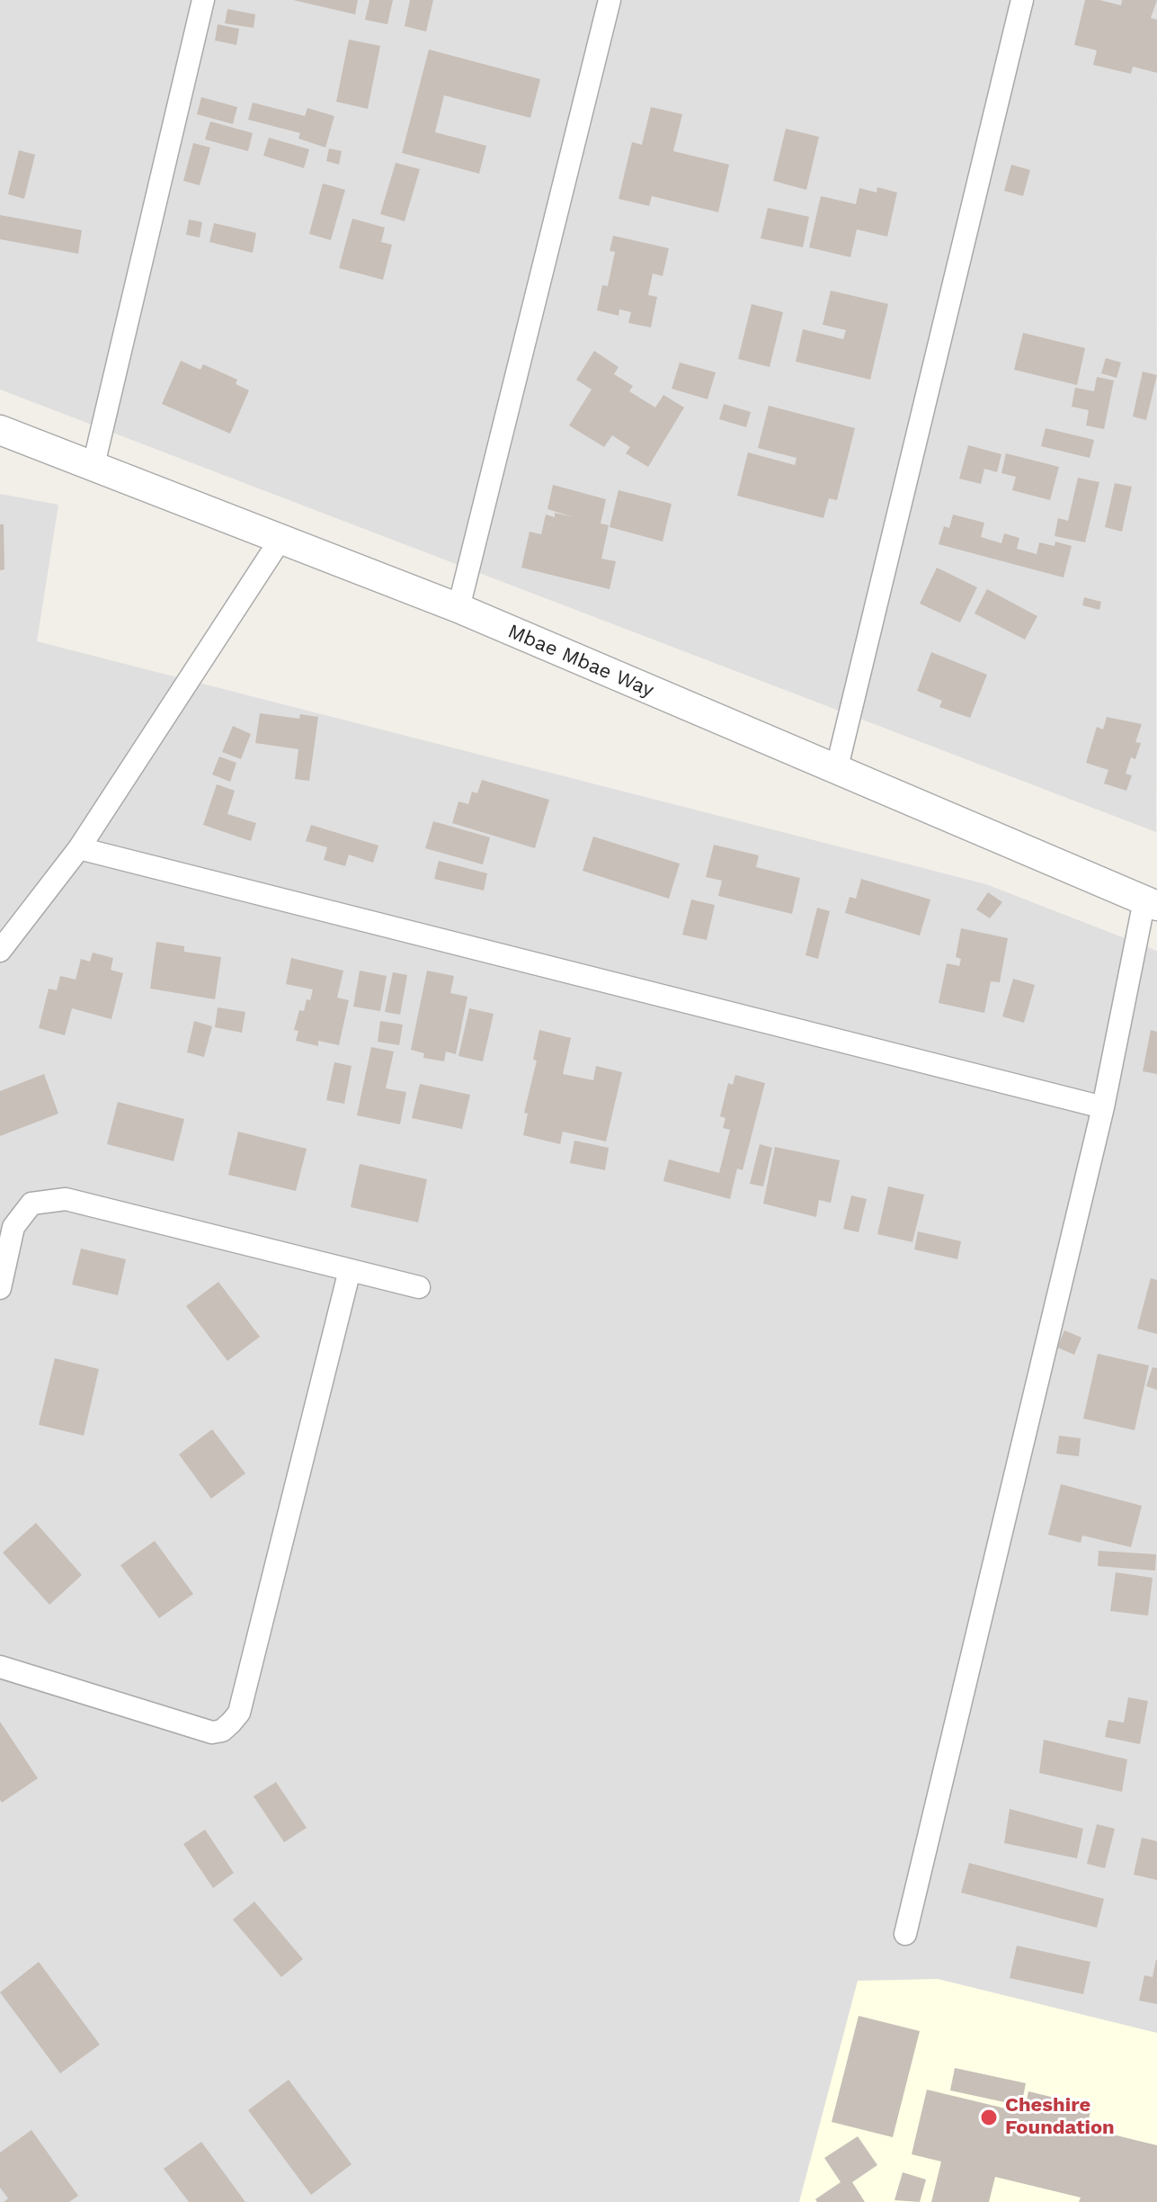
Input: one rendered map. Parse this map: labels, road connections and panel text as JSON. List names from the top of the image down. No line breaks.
{"streets":{"street":["Mbae Mbae Way"]},"places":["Cheshire Foundation"]}
